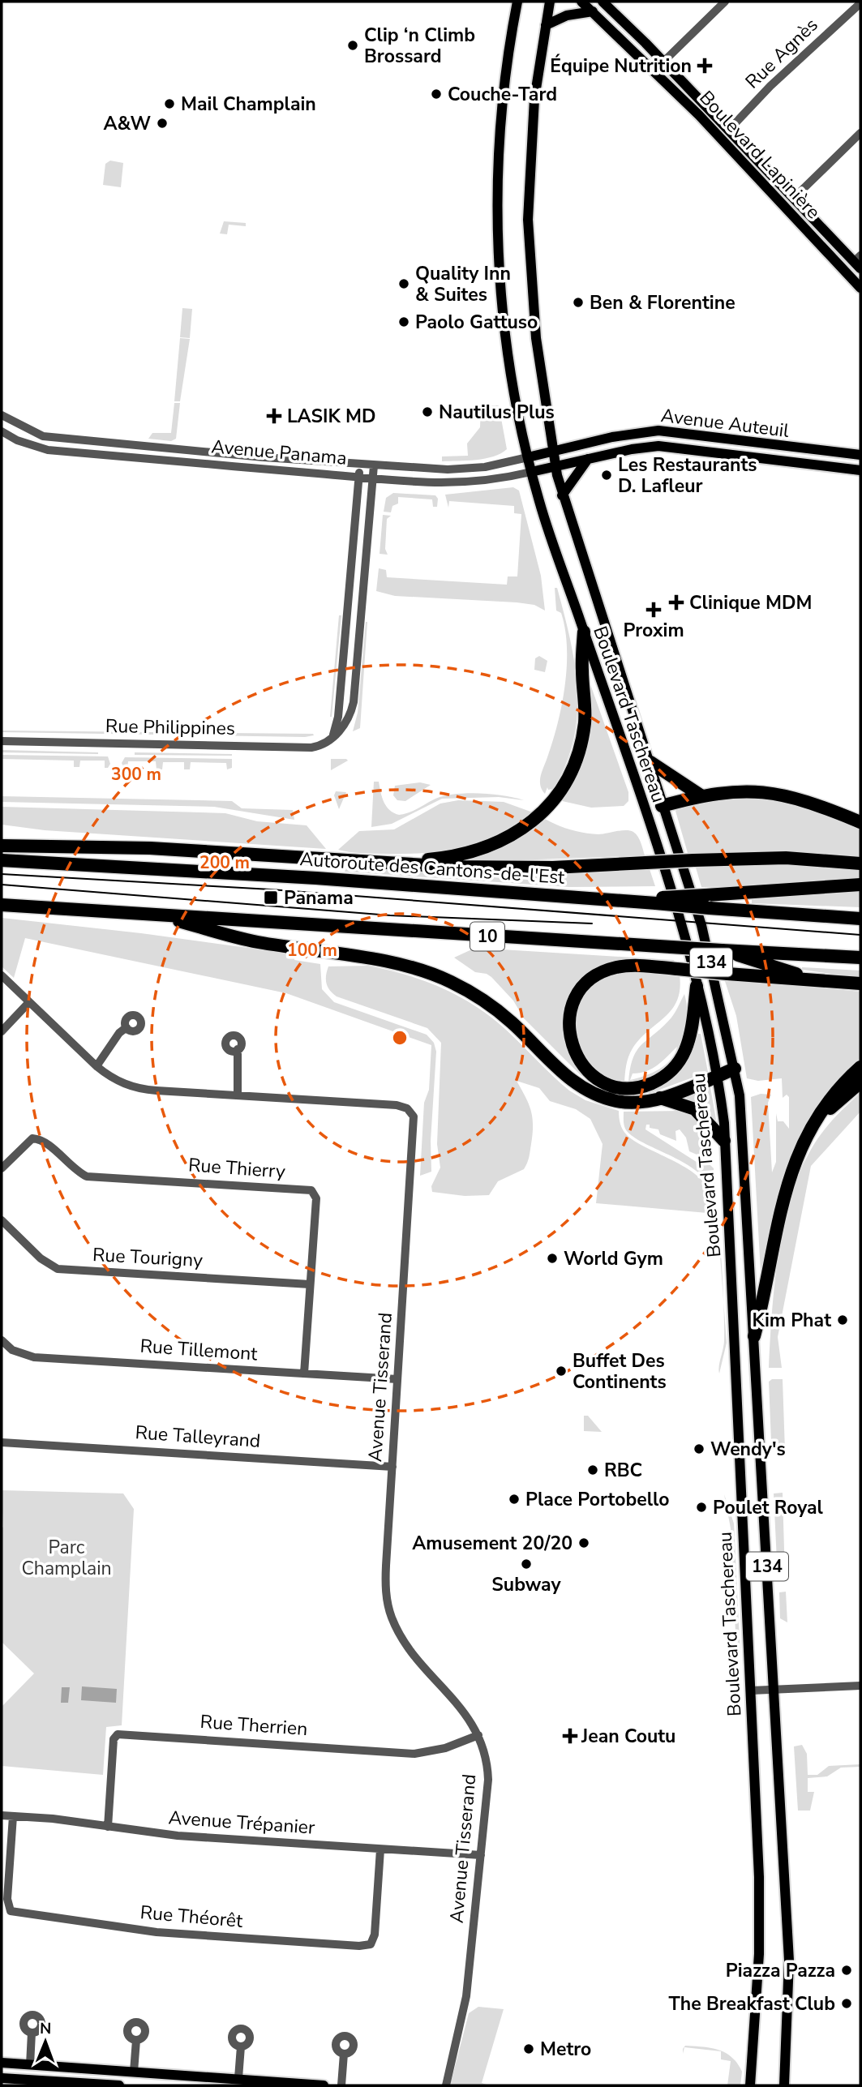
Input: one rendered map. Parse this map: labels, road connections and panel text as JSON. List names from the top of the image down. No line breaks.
{"streets":{"highway":["Autoroute des Cantons-de-l'Est","10"],"main road":["Boulevard Lapinière","Avenue Auteuil","Avenue Panama","Boulevard Taschereau","134"],"street":["Rue Agnès","Rue Philippines","Rue Thierry","Rue Tourigny","Rue Tillemont","Avenue Tisserand","Rue Talleyrand","Rue Therrien","Avenue Trépanier","Rue Théorêt"]},"crossings":[["Rue Agnès","Boulevard Lapinière"],["Avenue Auteuil","Avenue Panama"],["Avenue Auteuil","Boulevard Taschereau"],["Avenue Panama","Boulevard Taschereau"],["Avenue Panama","Rue Philippines"],["Rue Thierry","Rue Tourigny"],["Rue Thierry","Rue Tillemont"],["Rue Tillemont","Avenue Tisserand"],["Avenue Tisserand","Rue Talleyrand"],["Avenue Tisserand","Rue Therrien"],["Avenue Tisserand","Avenue Trépanier"],["Rue Therrien","Avenue Trépanier"],["Avenue Trépanier","Rue Théorêt"]],"parks":["Parc Champlain"],"places":{"other":["Clip ‘n Climb Brossard","Couche-Tard","Mail Champlain","A&W","Quality Inn & Suites","Ben & Florentine","Paolo Gattuso","Nautilus Plus","Les Restaurants D. Lafleur","World Gym","Kim Phat","Buffet Des Continents","Wendy's","RBC","Place Portobello","Poulet Royal","Amusement 20/20","Subway","Piazza Pazza","The Breakfast Club","Metro"],"health":["Équipe Nutrition","LASIK MD","Clinique MDM","Proxim","Jean Coutu"],"transit":["Panama"]},"north":"top","rings":["300 m","200 m","100 m"]}
